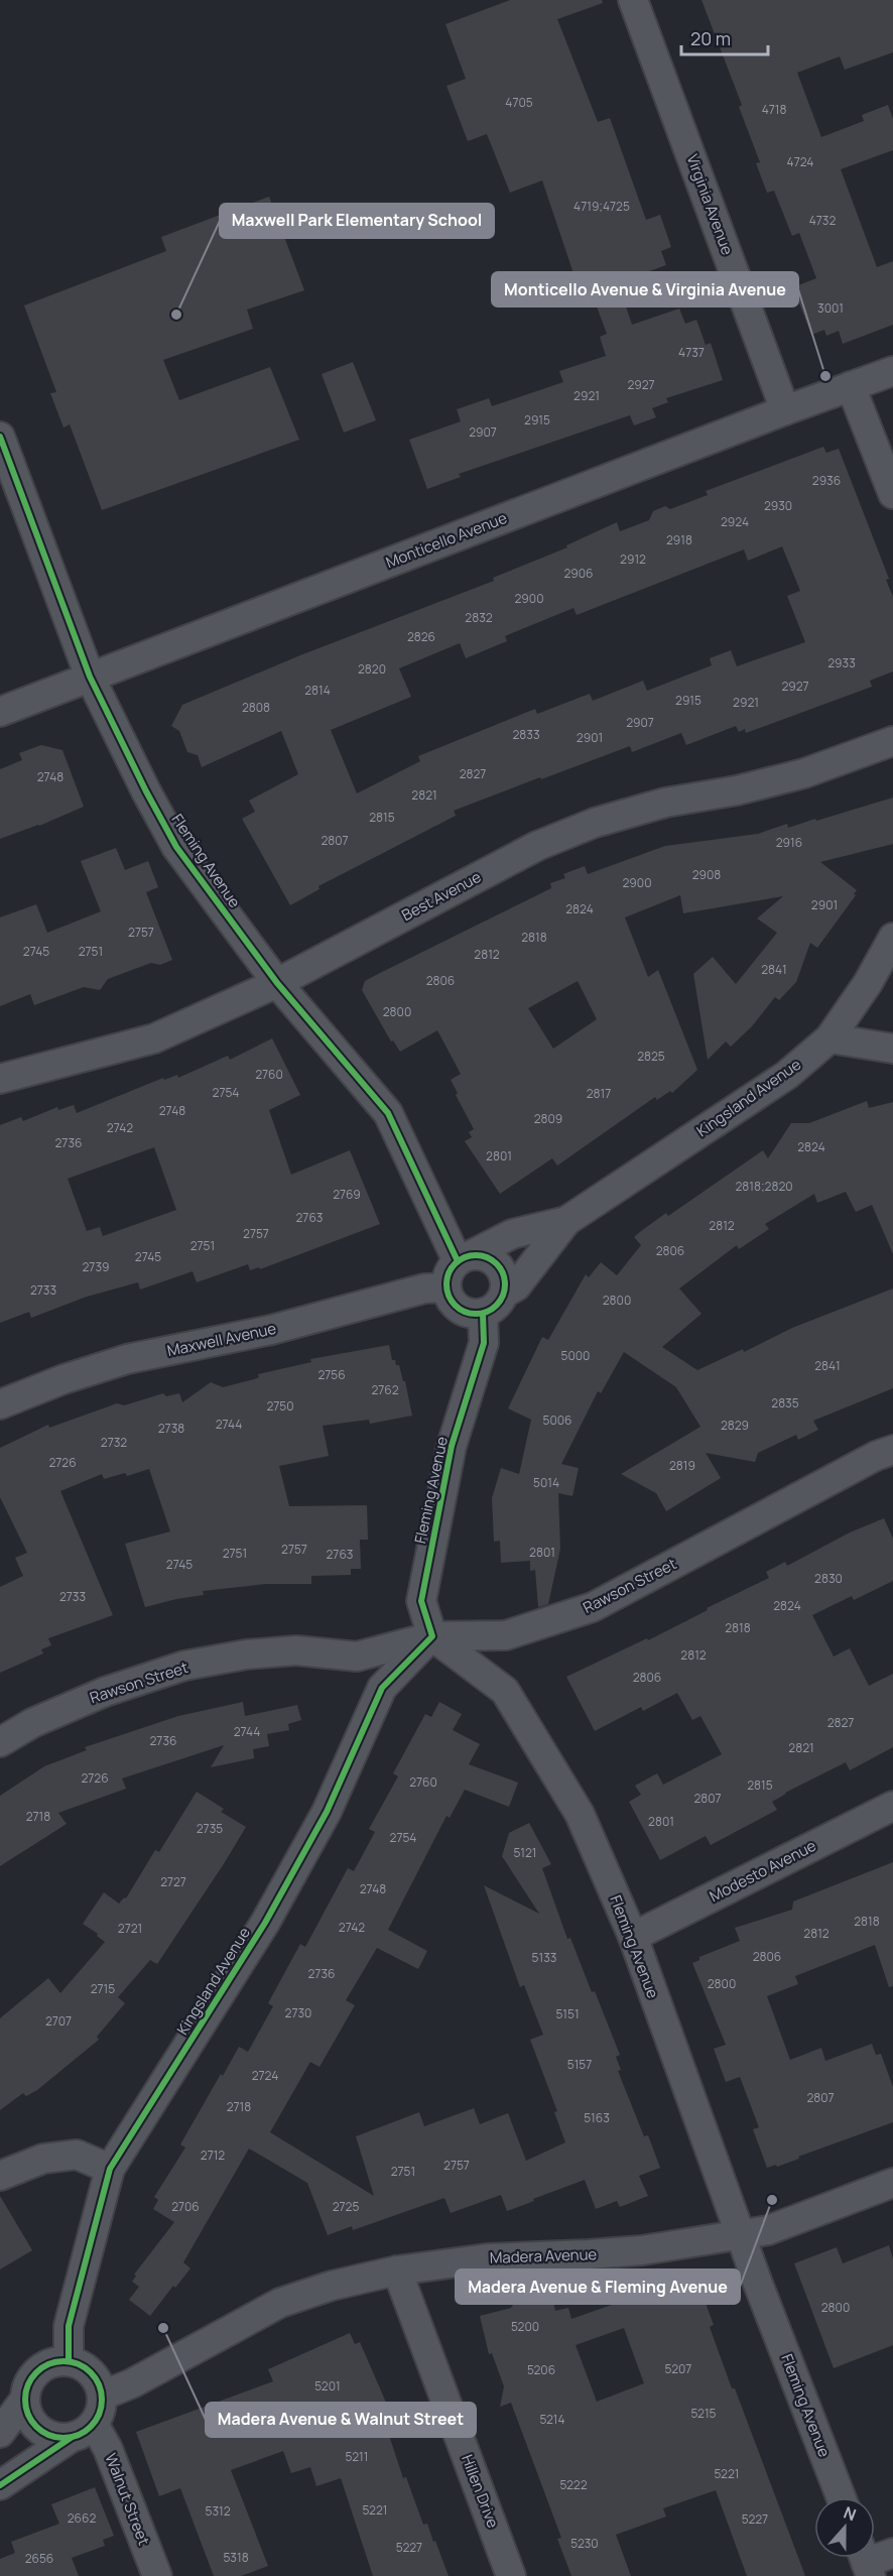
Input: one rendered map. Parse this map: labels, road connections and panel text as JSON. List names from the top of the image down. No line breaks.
{"streets":{"street":["Virginia Avenue","Monticello Avenue","Fleming Avenue","Best Avenue","Kingsland Avenue","Maxwell Avenue","Rawson Street","Modesto Avenue","Madera Avenue","Hillen Drive","Walnut Street"]},"crossings":[["Virginia Avenue","Monticello Avenue"],["Monticello Avenue","Fleming Avenue"],["Fleming Avenue","Best Avenue"],["Fleming Avenue","Kingsland Avenue"],["Fleming Avenue","Maxwell Avenue"],["Fleming Avenue","Rawson Street"],["Fleming Avenue","Modesto Avenue"],["Fleming Avenue","Madera Avenue"],["Kingsland Avenue","Maxwell Avenue"],["Kingsland Avenue","Rawson Street"],["Kingsland Avenue","Madera Avenue"],["Kingsland Avenue","Walnut Street"],["Madera Avenue","Hillen Drive"],["Madera Avenue","Walnut Street"]],"places":["Maxwell Park Elementary School","Monticello Avenue & Virginia Avenue","Madera Avenue & Fleming Avenue","Madera Avenue & Walnut Street"],"house_numbers":["4705","4718","4724","4719;4725","4732","3001","4737","2927","2921","2915","2907","2936","2930","2924","2918","2912","2906","2900","2832","2826","2933","2820","2927","2814","2915","2921","2808","2907","2833","2901","2827","2748","2821","2815","2807","2916","2908","2900","2901","2824","2757","2818","2745","2751","2812","2841","2806","2800","2825","2760","2754","2817","2748","2809","2742","2736","2824","2801","2818;2820","2769","2763","2812","2757","2751","2806","2745","2739","2733","2800","5000","2841","2756","2762","2835","2750","5006","2744","2829","2738","2732","2726","2819","5014","2757","2801","2751","2763","2745","2830","2733","2824","2818","2812","2806","2827","2744","2736","2821","2726","2760","2815","2807","2718","2801","2735","2754","5121","2727","2748","2818","2742","2721","2812","2806","5133","2736","2800","2715","2730","5151","2707","5157","2724","2807","2718","5163","2712","2757","2751","2706","2725","2800","5200","5207","5206","5201","5215","5214","5211","5221","5222","5221","5312","2662","5227","5230","5227","5318","2656"],"scale_bar":"20 m","north":"top"}
